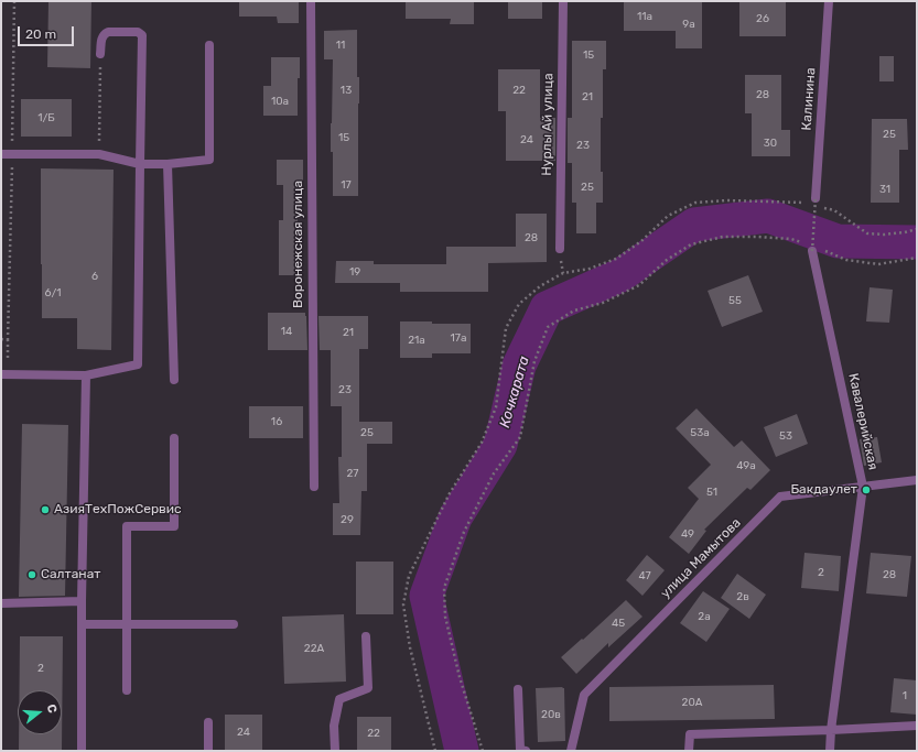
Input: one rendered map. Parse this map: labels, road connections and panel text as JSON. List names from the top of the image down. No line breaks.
{"streets":{"street":["Калинина","Нурлы Ай улица","Воронежская улица","Кавалерийская","улица Мамытова"]},"crossings":[["Кавалерийская","улица Мамытова"]],"water":["Кочкарата"],"places":["Бакдаулет","АзияТехПожСервис","Салтанат"],"house_numbers":["11а","26","9а","11","15","13","22","28","21","10а","1/Б","25","15","24","30","23","17","25","31","28","19","6","6/1","55","14","21","17а","21а","23","16","25","53а","53","49а","27","51","29","49","2","28","47","2в","2а","45","22А","2","1","20А","20в","24","22"],"scale_bar":"20 m","north":"right"}
